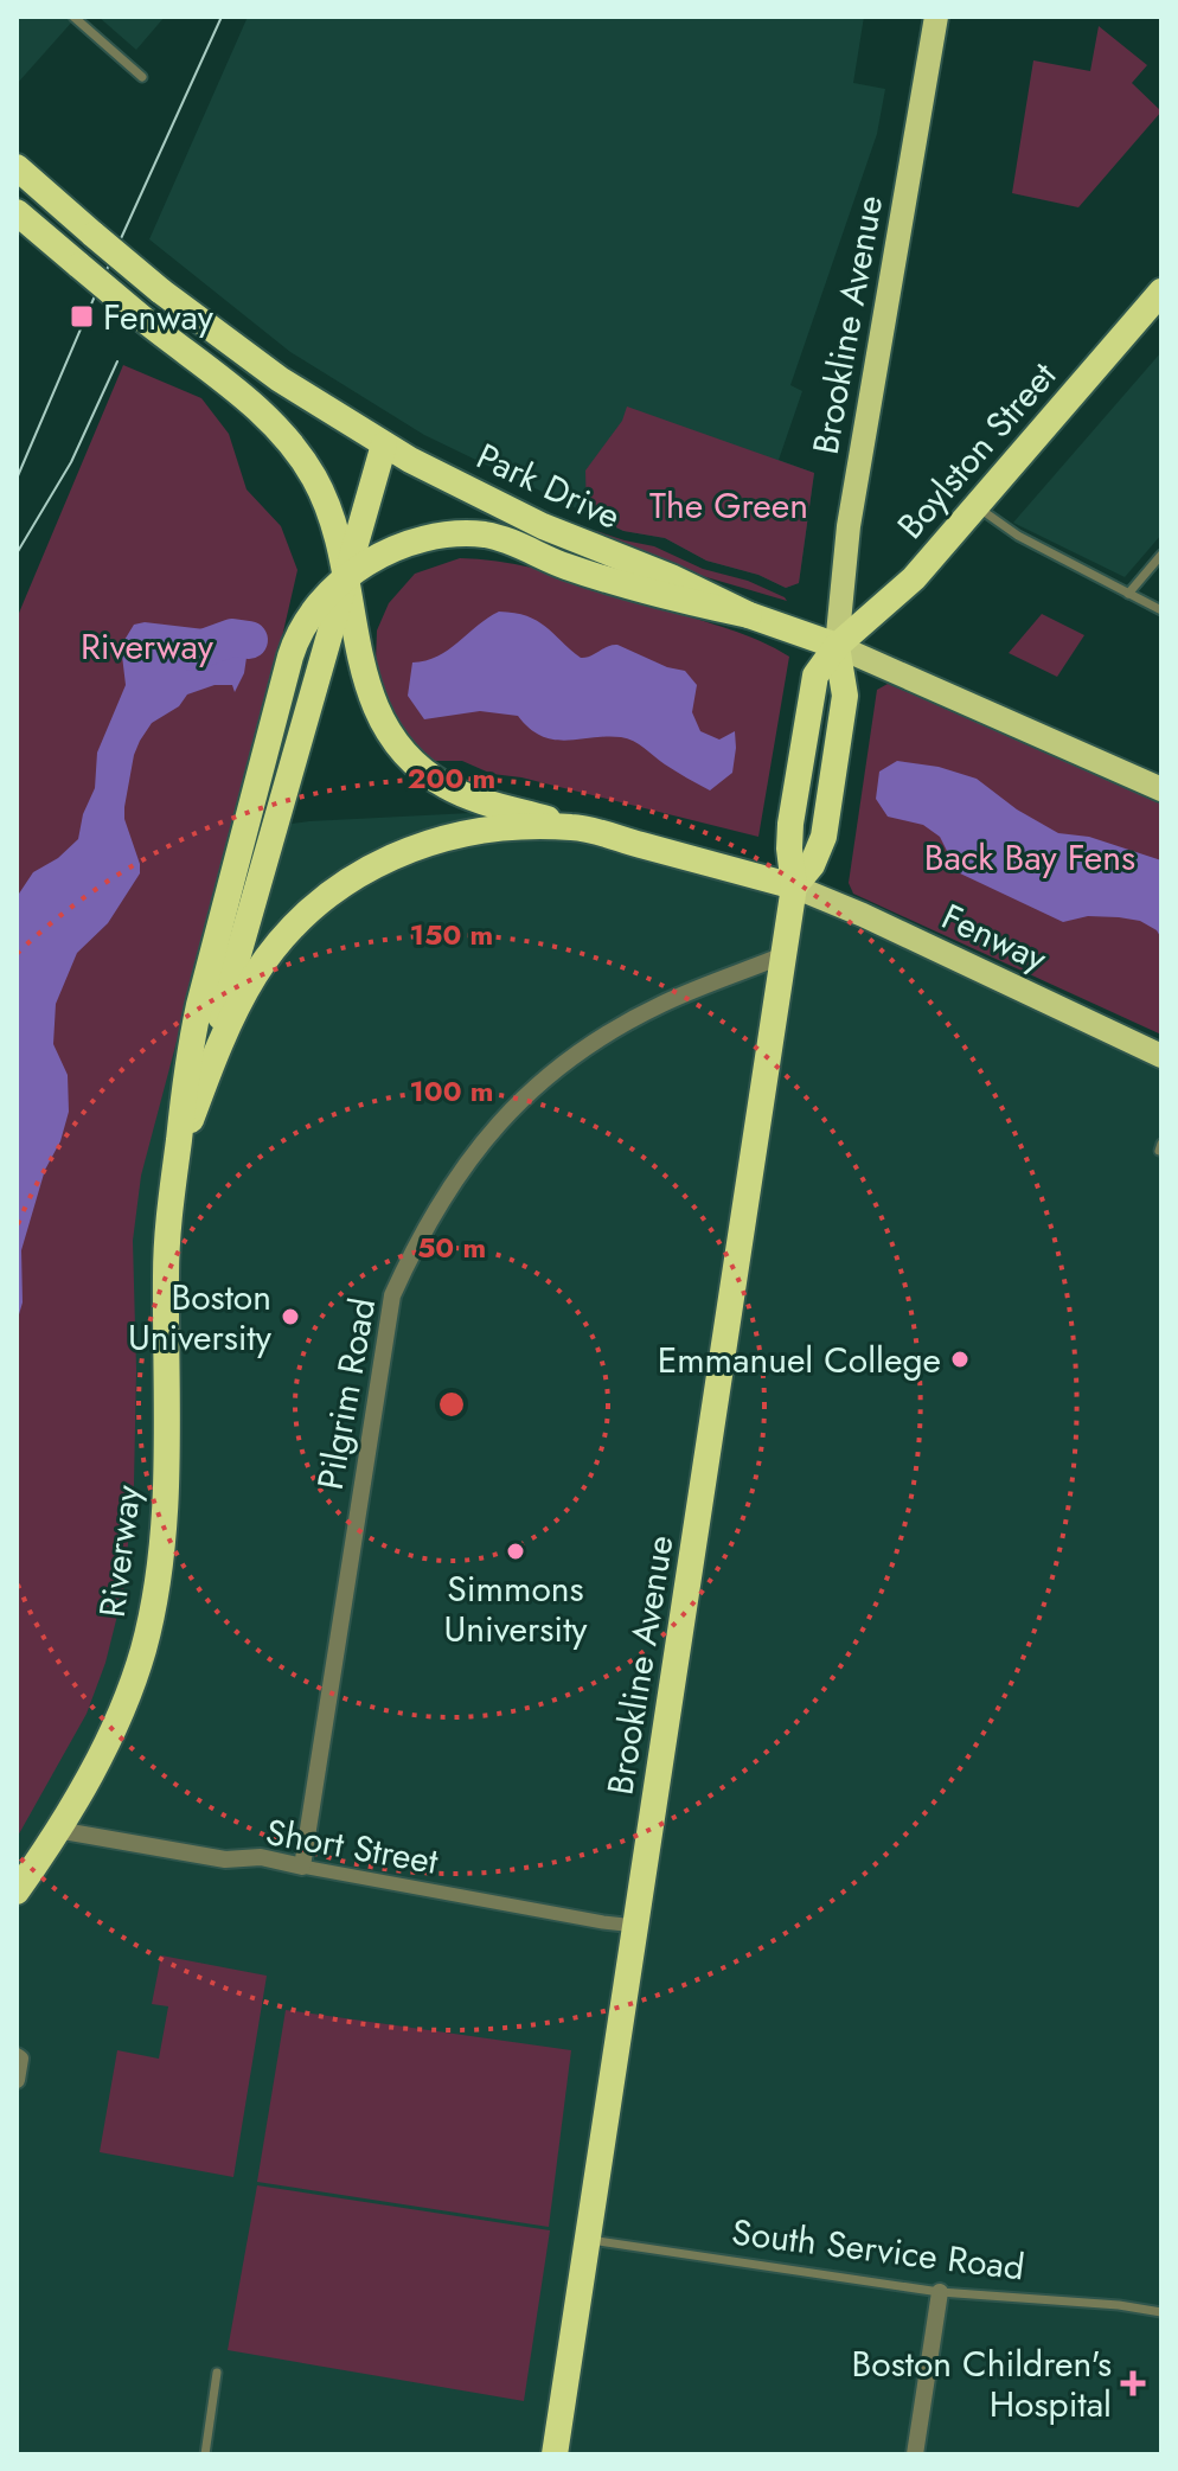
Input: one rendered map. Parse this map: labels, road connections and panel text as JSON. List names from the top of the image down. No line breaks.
{"streets":{"highway":["Brookline Avenue","Boylston Street","Park Drive","Riverway"],"main road":["Fenway"],"street":["Pilgrim Road","Short Street"],"lane":["South Service Road"]},"crossings":[["Brookline Avenue","Boylston Street"],["Brookline Avenue","Park Drive"],["Brookline Avenue","Fenway"],["Brookline Avenue","Pilgrim Road"],["Brookline Avenue","Riverway"],["Brookline Avenue","Short Street"],["Brookline Avenue","South Service Road"],["Boylston Street","Park Drive"],["Park Drive","Riverway"],["Fenway","Riverway"],["Pilgrim Road","Short Street"],["Riverway","Short Street"]],"parks":["The Green","Riverway","Back Bay Fens"],"places":{"transit":["Fenway"],"other":["Boston University","Emmanuel College","Simmons University"],"health":["Boston Children's Hospital"]},"rings":["200 m","150 m","100 m","50 m"]}
